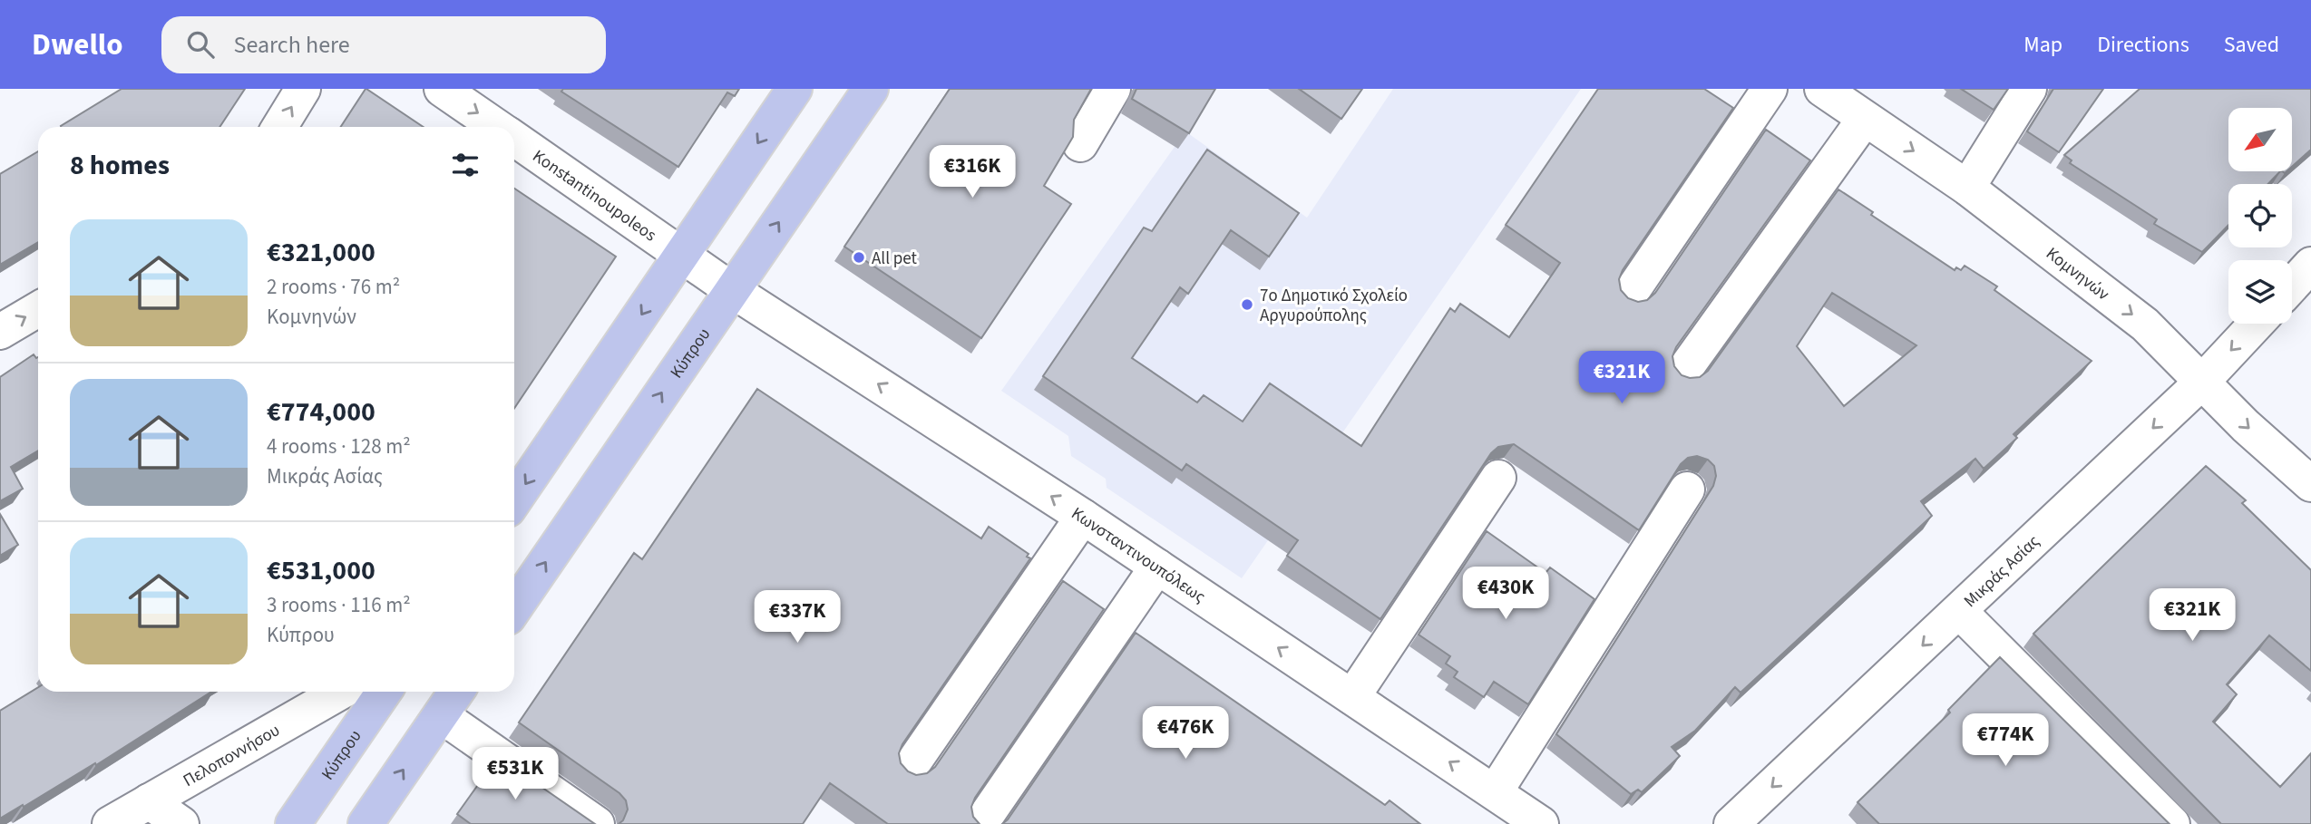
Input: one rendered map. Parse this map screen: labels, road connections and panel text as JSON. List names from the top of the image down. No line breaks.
{"streets":{"main road":["Κύπρου"],"street":["Konstantinoupoleos","Κομνηνών","Κωνσταντινουπόλεως","Μικράς Ασίας","Πελοποννήσου"]},"crossings":[["Konstantinoupoleos","Κύπρου"],["Konstantinoupoleos","Κωνσταντινουπόλεως"],["Κομνηνών","Μικράς Ασίας"],["Κύπρου","Κωνσταντινουπόλεως"]],"one_way":["Κομνηνών","Κωνσταντινουπόλεως"],"places":["All pet","7ο Δημοτικό Σχολείο Αργυρούπολης"],"north":"bottom left","page":{"header":"Dwello","search":"Search here","nav":["Map","Directions","Saved"],"heading":"8 homes","price":["€316K","€321K","€430K","€321K","€337K","€476K","€774K","€531K"],"list":[{"name":"€321,000","note":"2 rooms · 76 m² · Κομνηνών"},{"name":"€774,000","note":"4 rooms · 128 m² · Μικράς Ασίας"},{"name":"€531,000","note":"3 rooms · 116 m² · Κύπρου"}]}}
